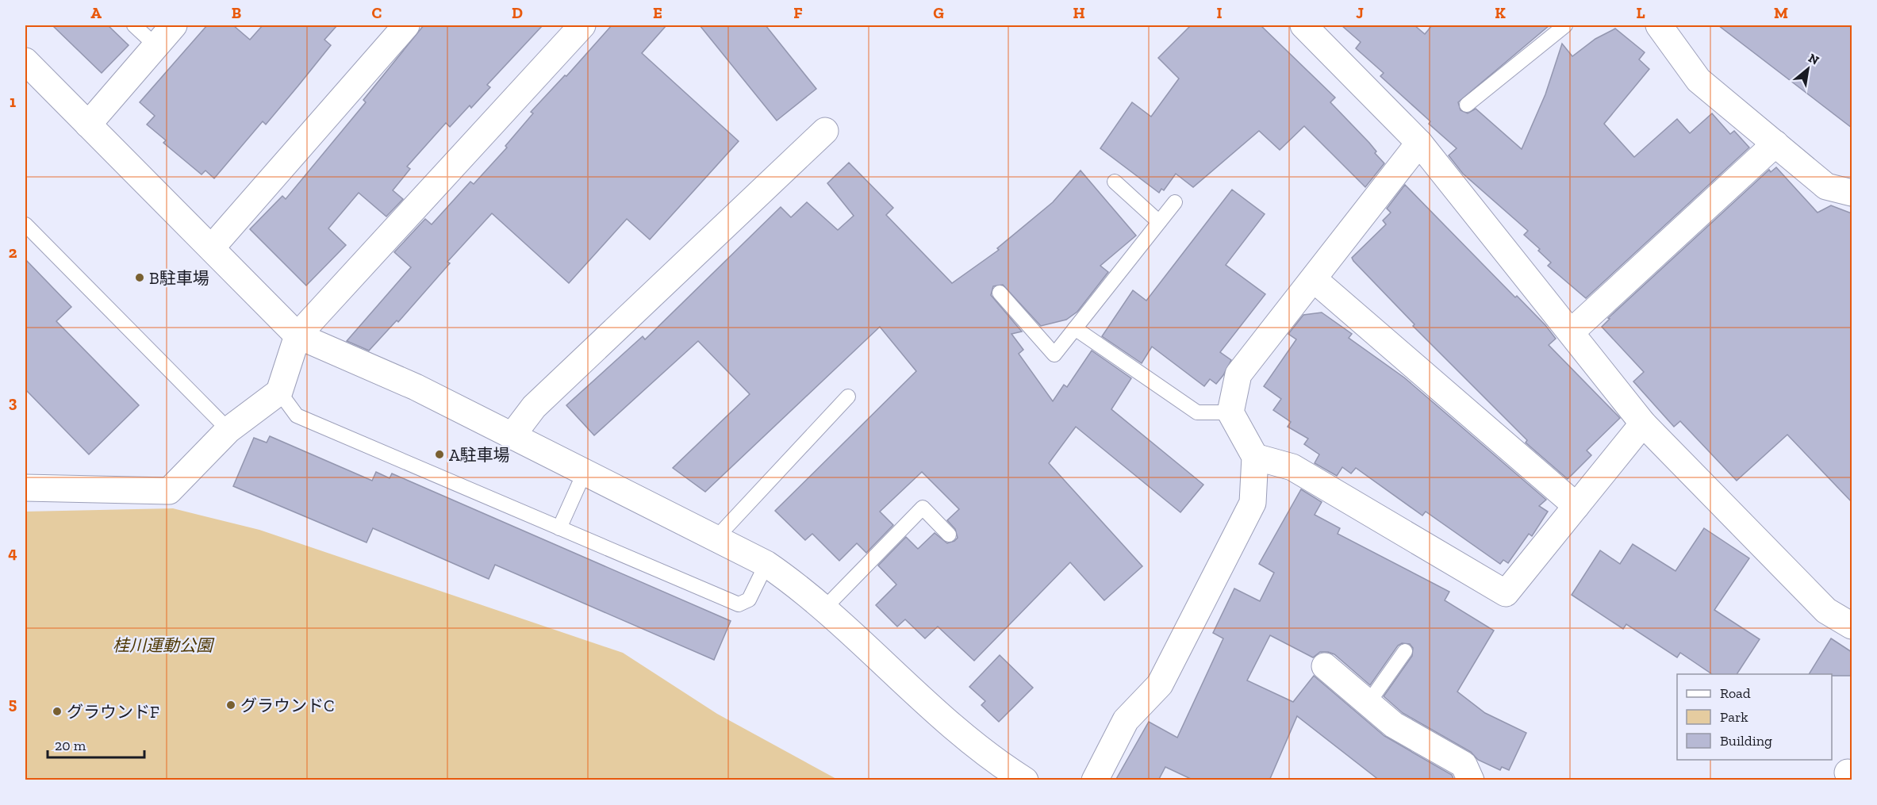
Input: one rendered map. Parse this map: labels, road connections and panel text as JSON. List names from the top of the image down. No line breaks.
{"parks":["桂川運動公園"],"places":["B駐車場","A駐車場","グラウンドC","グラウンドF"],"legend":["Road","Park","Building"],"scale_bar":"20 m","north":"top right","grid":{"columns":["A","B","C","D","E","F","G","H","I","J","K","L","M"],"rows":["1","2","3","4","5"]}}
